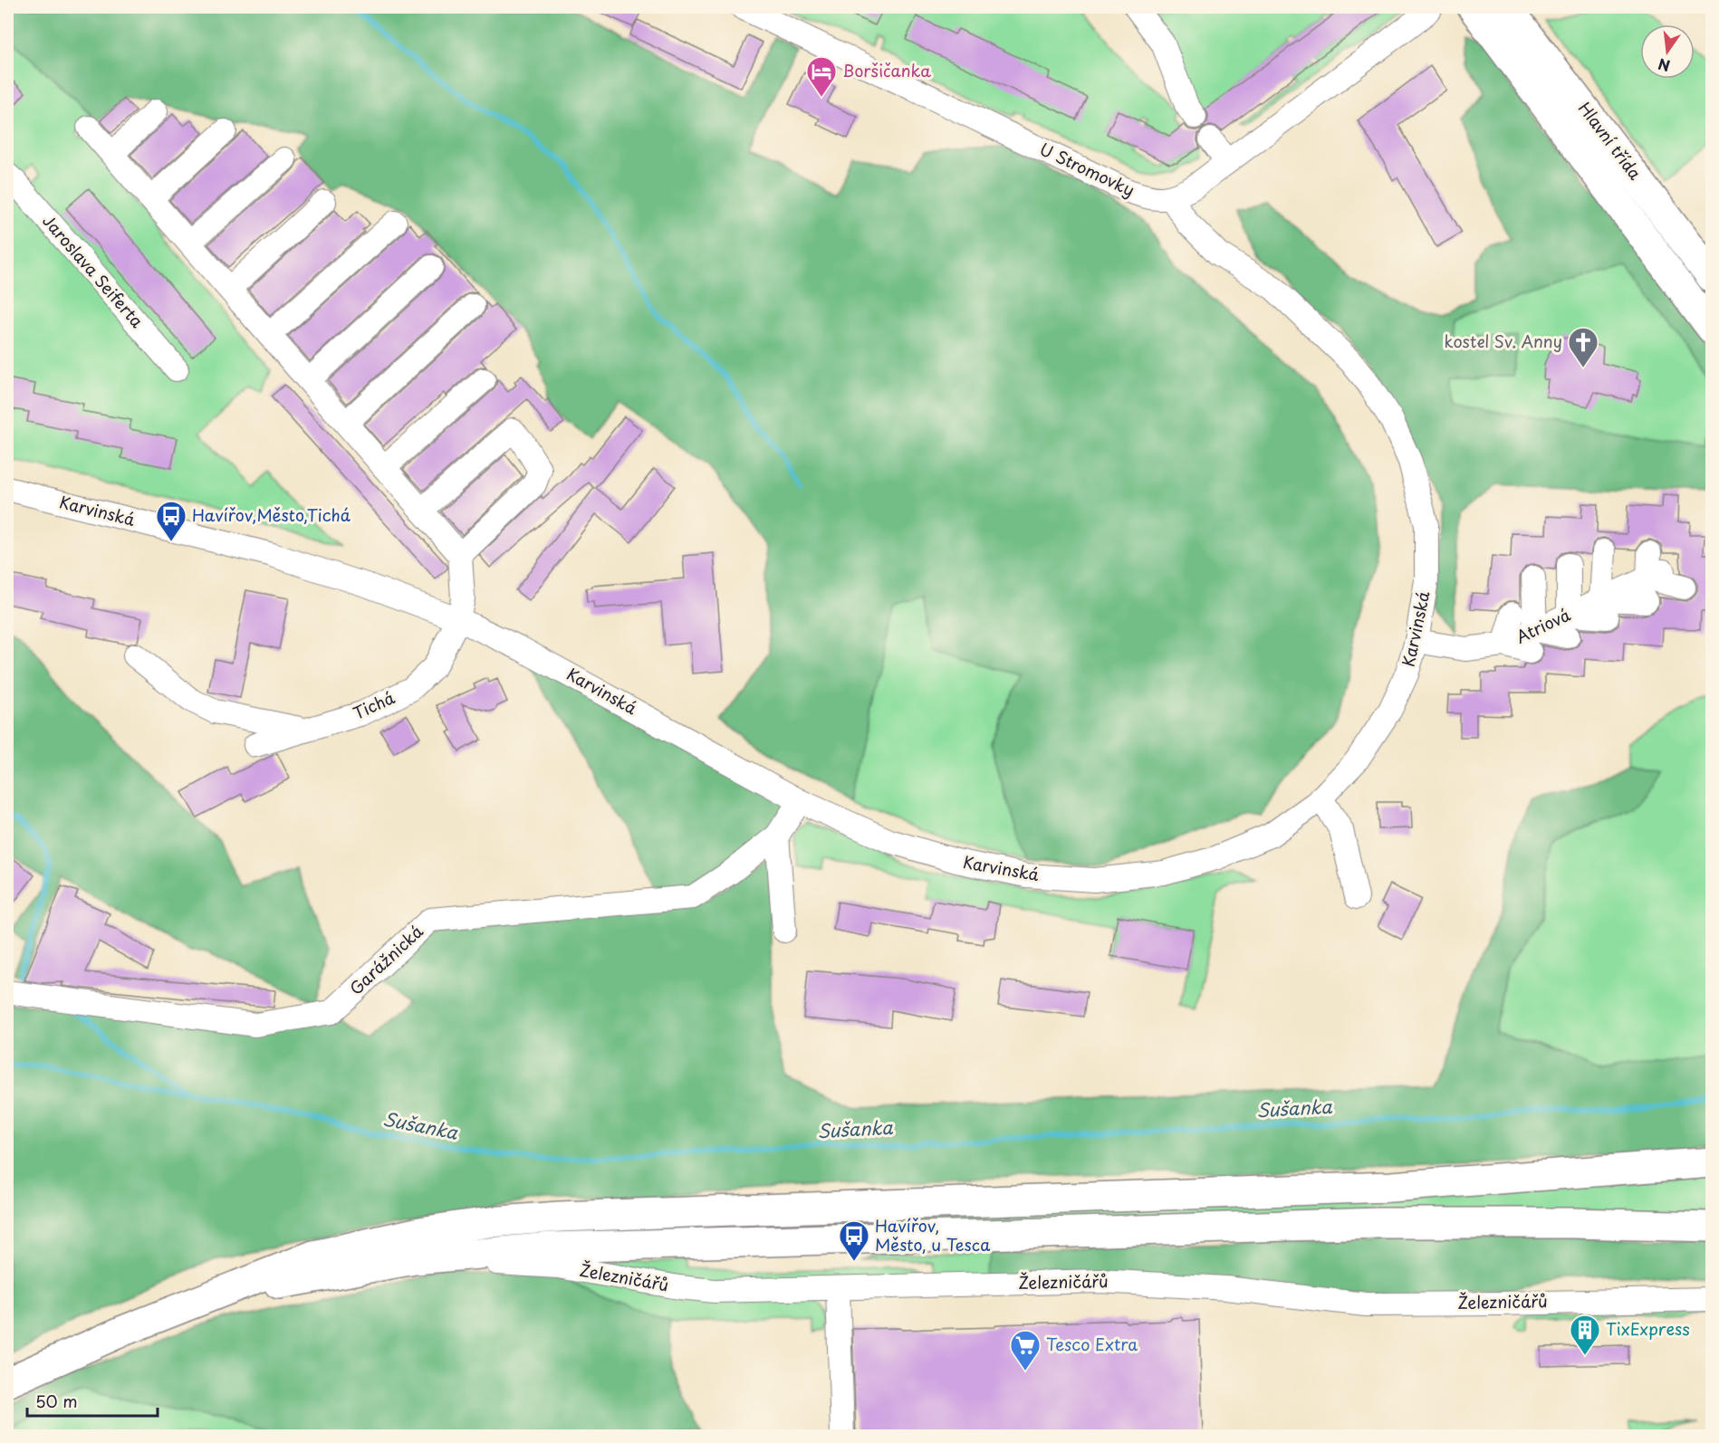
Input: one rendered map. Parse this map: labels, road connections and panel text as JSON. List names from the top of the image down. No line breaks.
{"streets":{"main road":["Hlavní třída"],"street":["U Stromovky","Jaroslava Seiferta","Karvinská","Atriová","Tichá","Garážnická","Železničářů"]},"crossings":[["U Stromovky","Karvinská"],["Karvinská","Atriová"],["Karvinská","Tichá"],["Karvinská","Garážnická"]],"water":["Sušanka"],"places":{"hotel":["Boršičanka"],"church":["kostel Sv. Anny"],"bus stop":["Havířov,Město,Tichá","Havířov, Město, u Tesca"],"building":["TixExpress"],"supermarket":["Tesco Extra"]},"scale_bar":"50 m","north":"bottom"}
